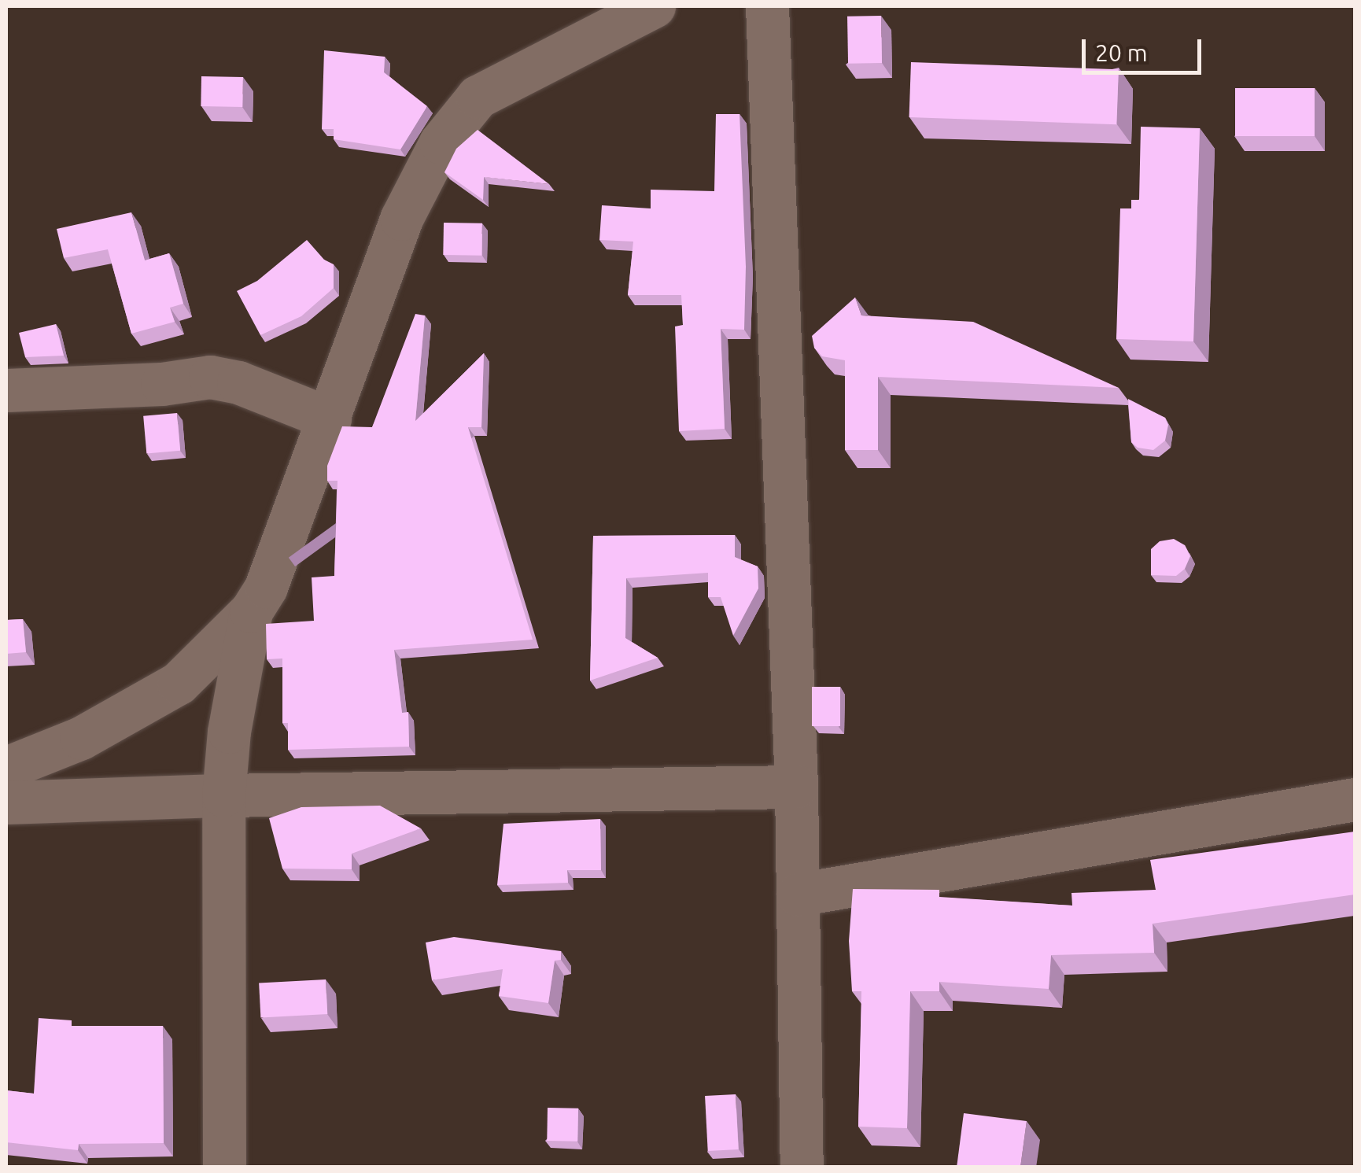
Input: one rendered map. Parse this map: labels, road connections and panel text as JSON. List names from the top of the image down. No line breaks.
{"scale_bar":"20 m"}
